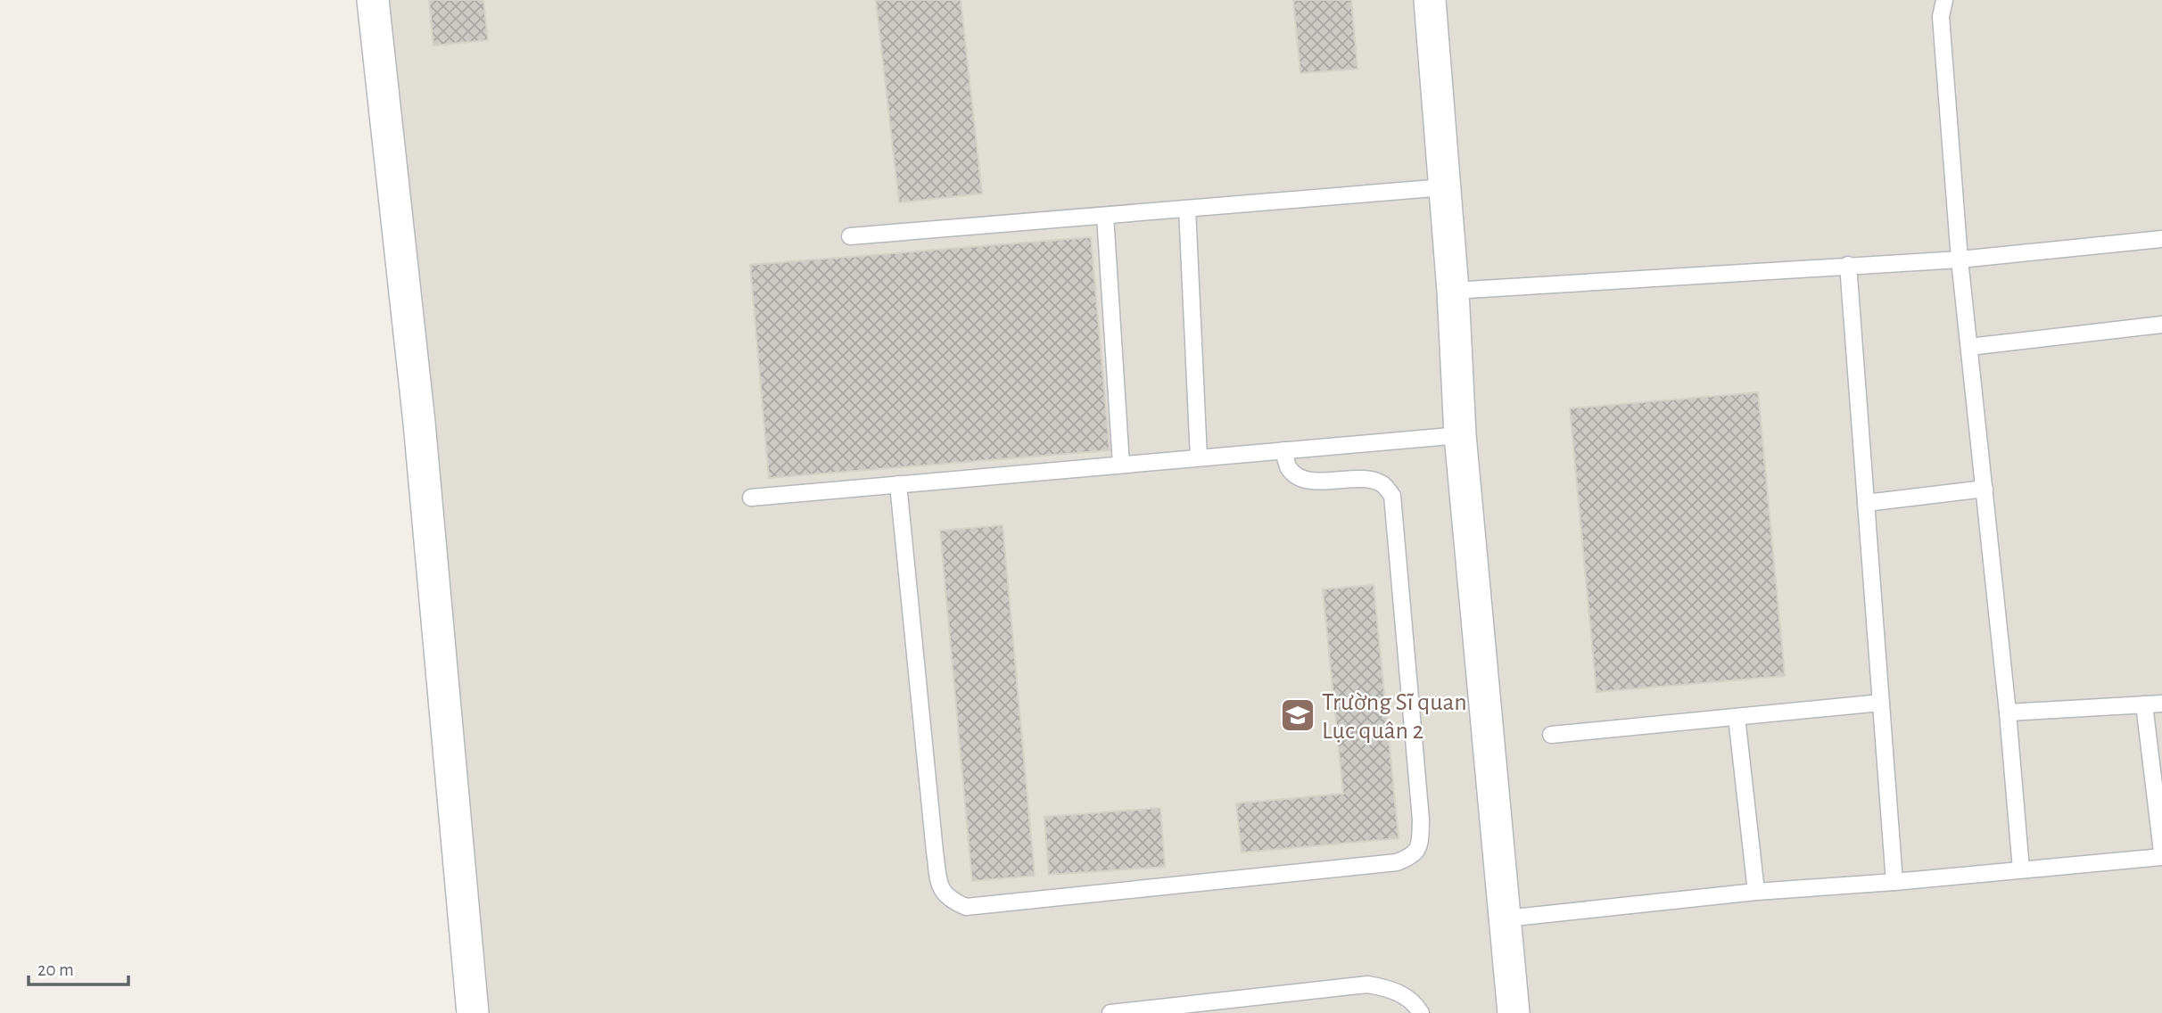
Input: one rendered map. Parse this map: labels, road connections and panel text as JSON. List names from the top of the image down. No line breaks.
{"places":{"school or university":["Trường Sĩ quan Lục quân 2"]},"scale_bar":"20 m"}
